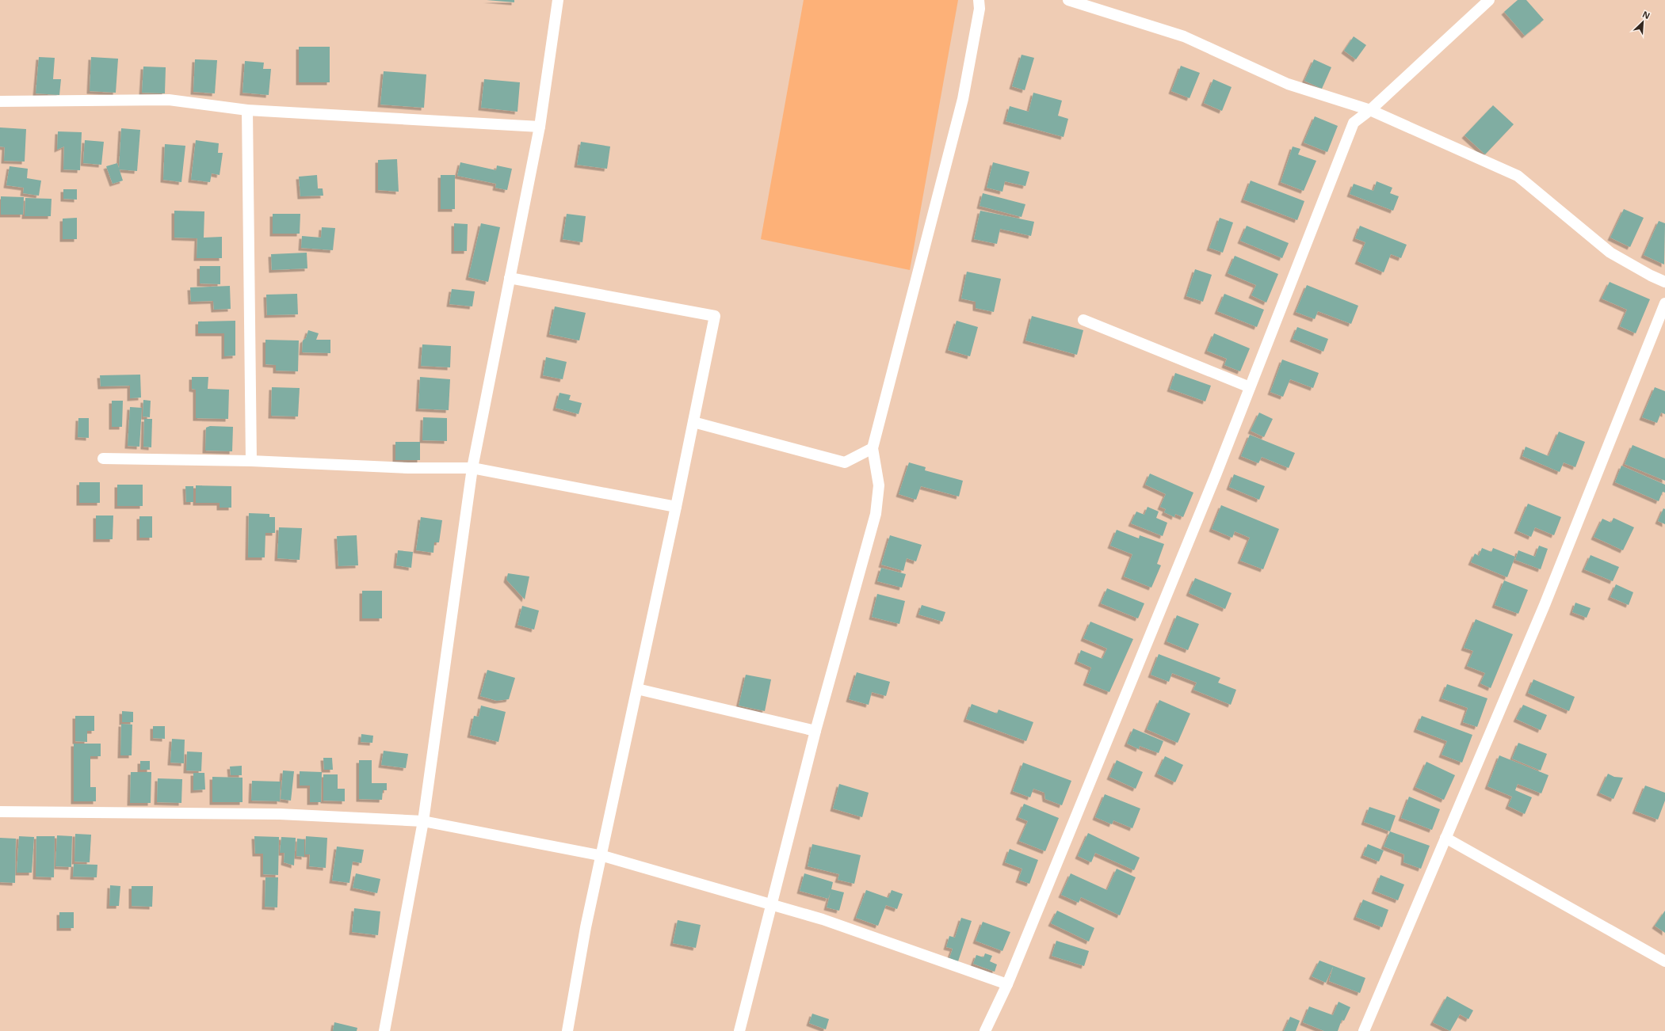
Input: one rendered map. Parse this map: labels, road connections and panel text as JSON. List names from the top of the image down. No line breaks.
{"north":"top right"}
